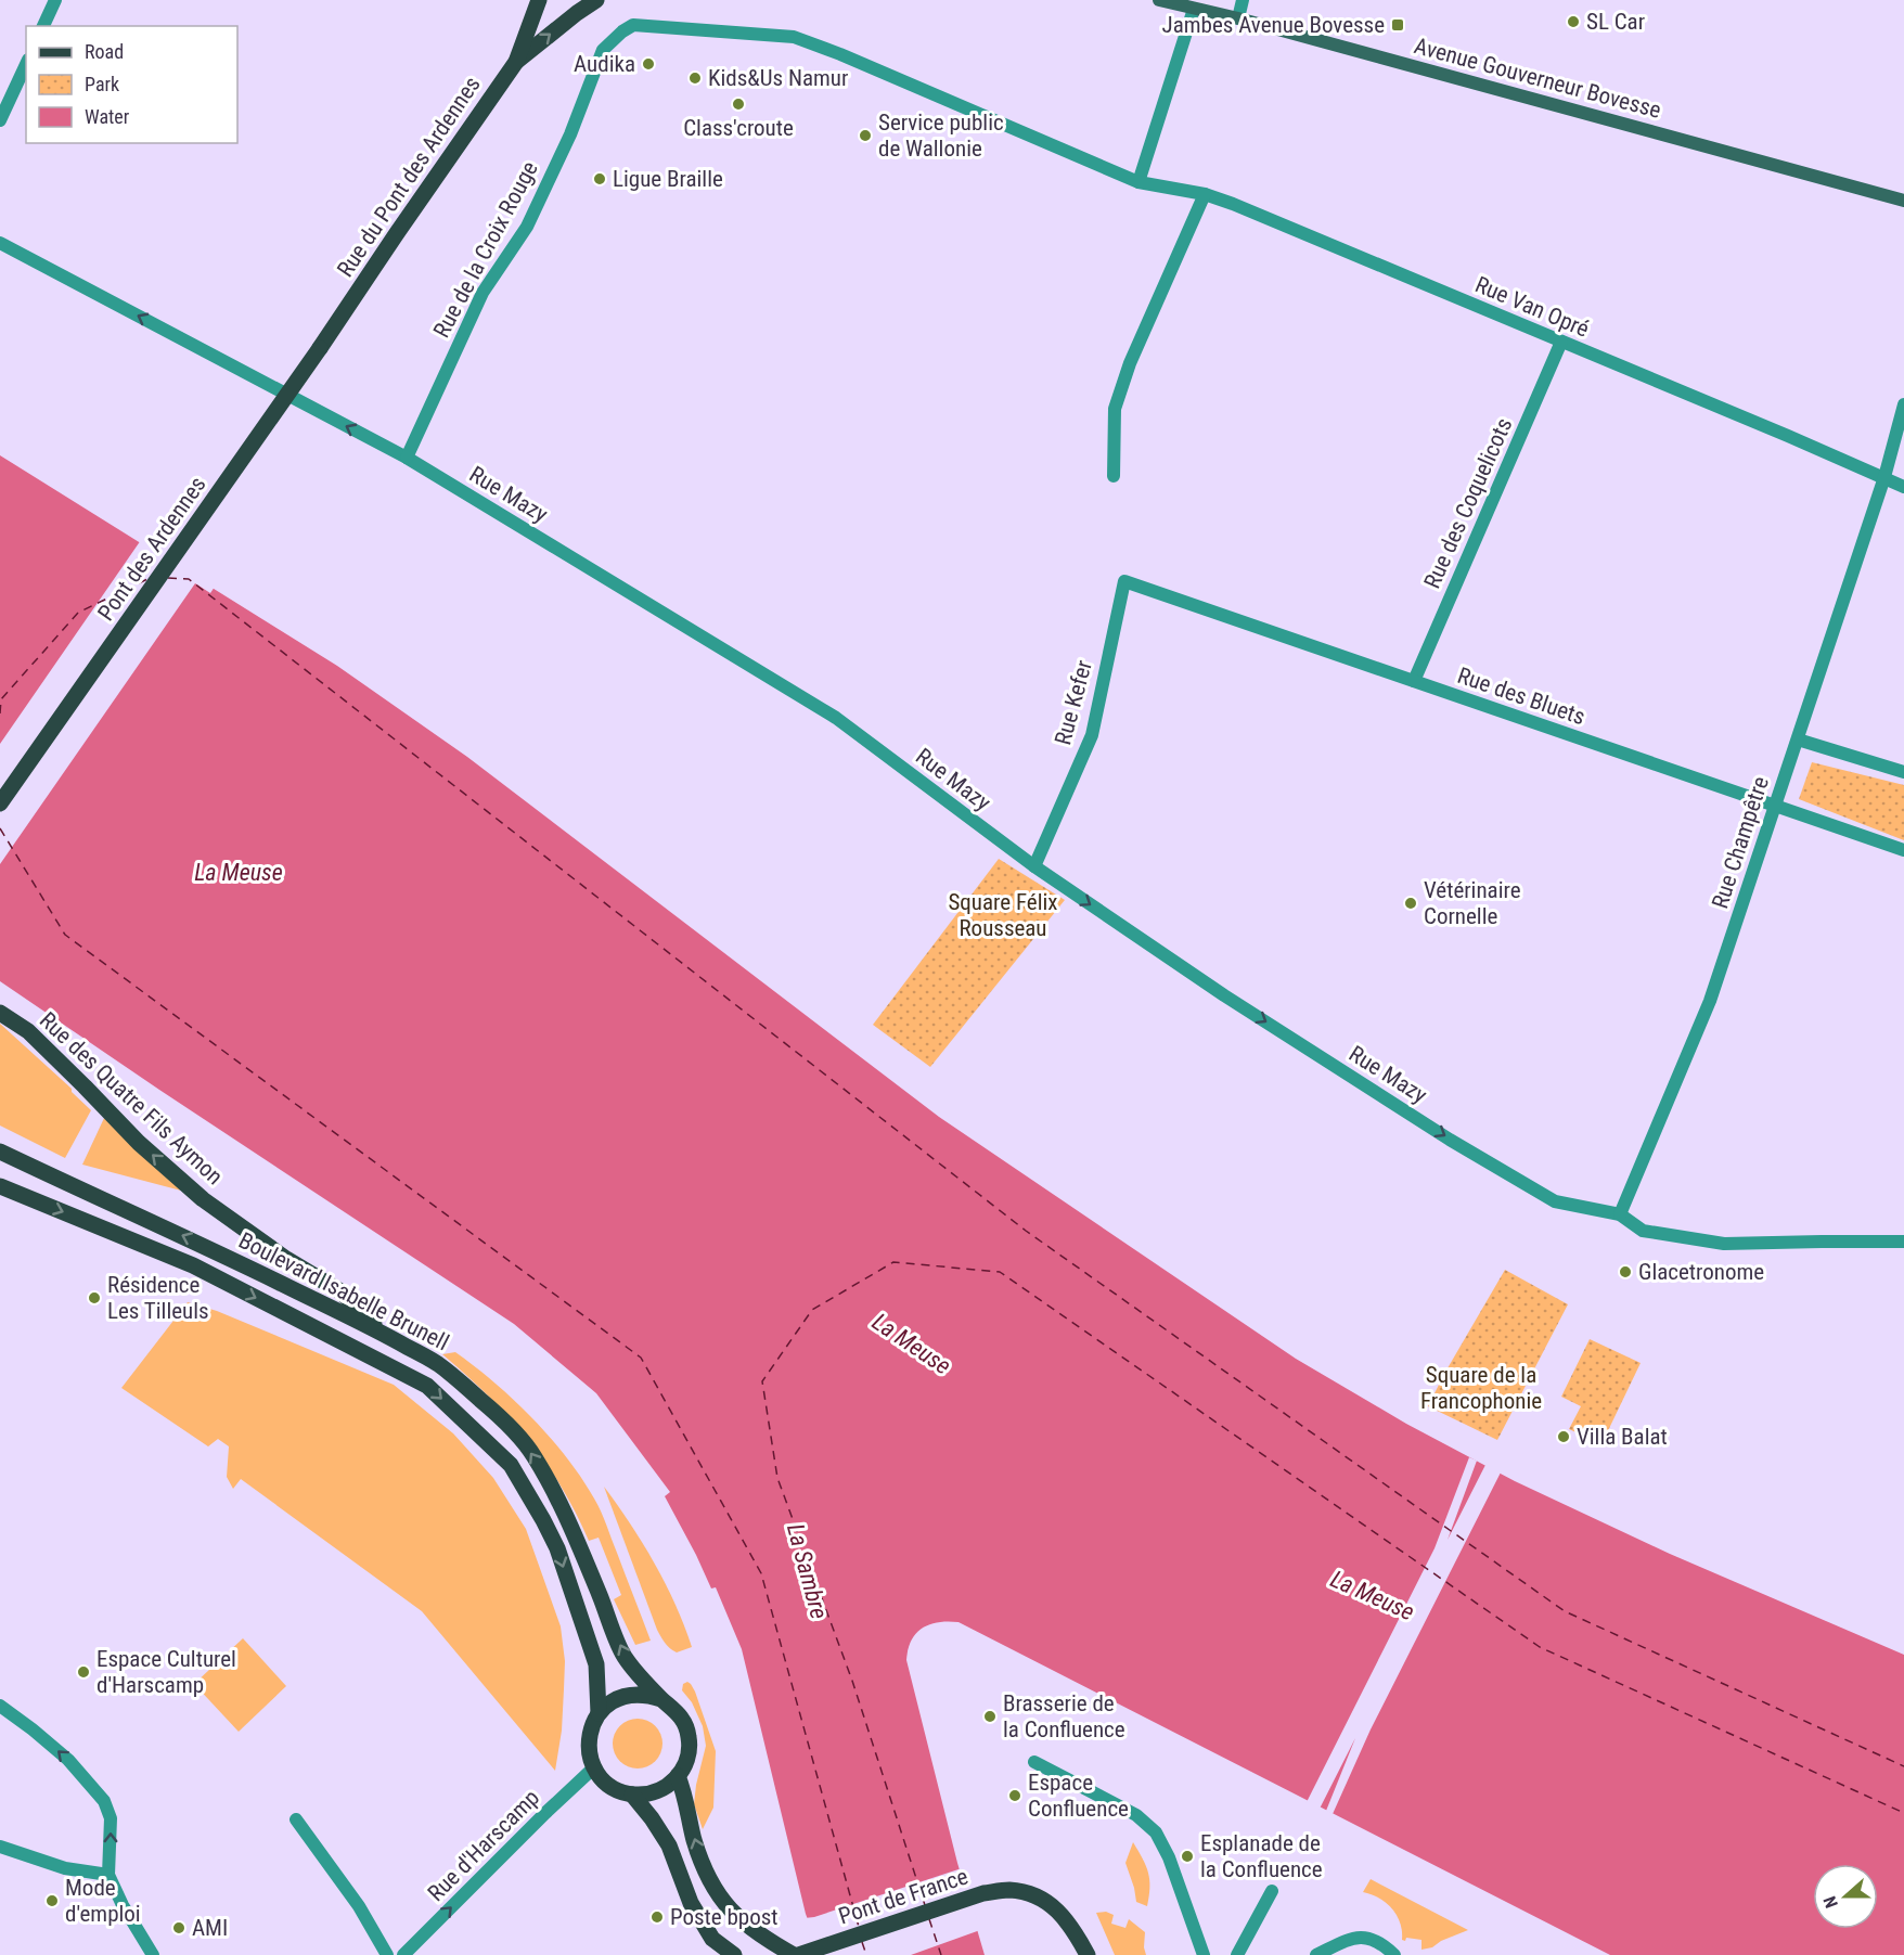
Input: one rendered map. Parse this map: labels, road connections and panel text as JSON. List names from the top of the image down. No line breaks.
{"streets":{"main road":["Avenue Gouverneur Bovesse","Rue du Pont des Ardennes","Pont des Ardennes","Rue des Quatre Fils Aymon","Boulevard Isabelle Brunell","Pont de France"],"street":["Rue de la Croix Rouge","Rue Van Opré","Rue Mazy","Rue des Coquelicots","Rue des Bluets","Rue Kefer","Rue Champêtre","Rue d'Harscamp"]},"crossings":[["Rue du Pont des Ardennes","Pont des Ardennes"],["Rue de la Croix Rouge","Rue Van Opré"],["Rue de la Croix Rouge","Rue Mazy"],["Rue Van Opré","Rue des Coquelicots"],["Rue Van Opré","Rue Champêtre"],["Rue Mazy","Rue Kefer"],["Rue Mazy","Rue Champêtre"],["Rue des Coquelicots","Rue des Bluets"],["Rue des Bluets","Rue Kefer"],["Rue des Bluets","Rue Champêtre"],["Rue des Quatre Fils Aymon","Boulevard Isabelle Brunell"],["Boulevard Isabelle Brunell","Rue d'Harscamp"]],"one_way":["Rue des Quatre Fils Aymon","Rue d'Harscamp"],"water":["La Meuse","La Sambre"],"parks":["Square Félix Rousseau","Square de la Francophonie"],"places":{"other":["SL Car","Audika","Kids&Us Namur","Class'croute","Service public de Wallonie","Ligue Braille","Vétérinaire Cornelle","Glacetronome","Résidence Les Tilleuls","Villa Balat","Espace Culturel d'Harscamp","Brasserie de la Confluence","Espace Confluence","Esplanade de la Confluence","Mode d'emploi","Poste bpost","AMI"],"transit":["Jambes Avenue Bovesse"]},"legend":["Road","Park","Water"],"north":"left"}
